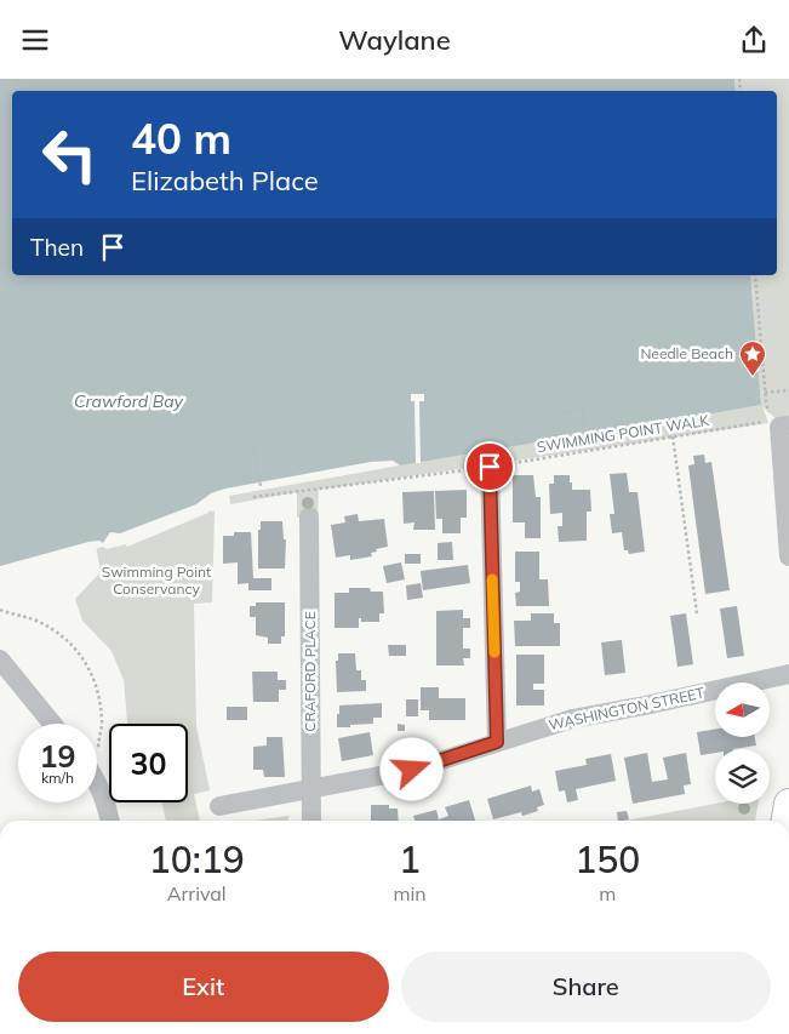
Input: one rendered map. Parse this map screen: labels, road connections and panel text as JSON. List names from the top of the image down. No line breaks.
{"streets":{"street":["CRAFORD PLACE","WASHINGTON STREET"],"path":["SWIMMING POINT WALK"]},"crossings":[["CRAFORD PLACE","WASHINGTON STREET"]],"water":["Crawford Bay"],"parks":["Swimming Point Conservancy"],"places":{"place":["Needle Beach"]},"north":"left","page":{"header":"Waylane","turn":["40 m","Elizabeth Place"],"then":"Then","speed":"19 km/h","limit":"30","eta":["10:19","Arrival","1","min","150","m"],"buttons":["Exit","Share"]}}
